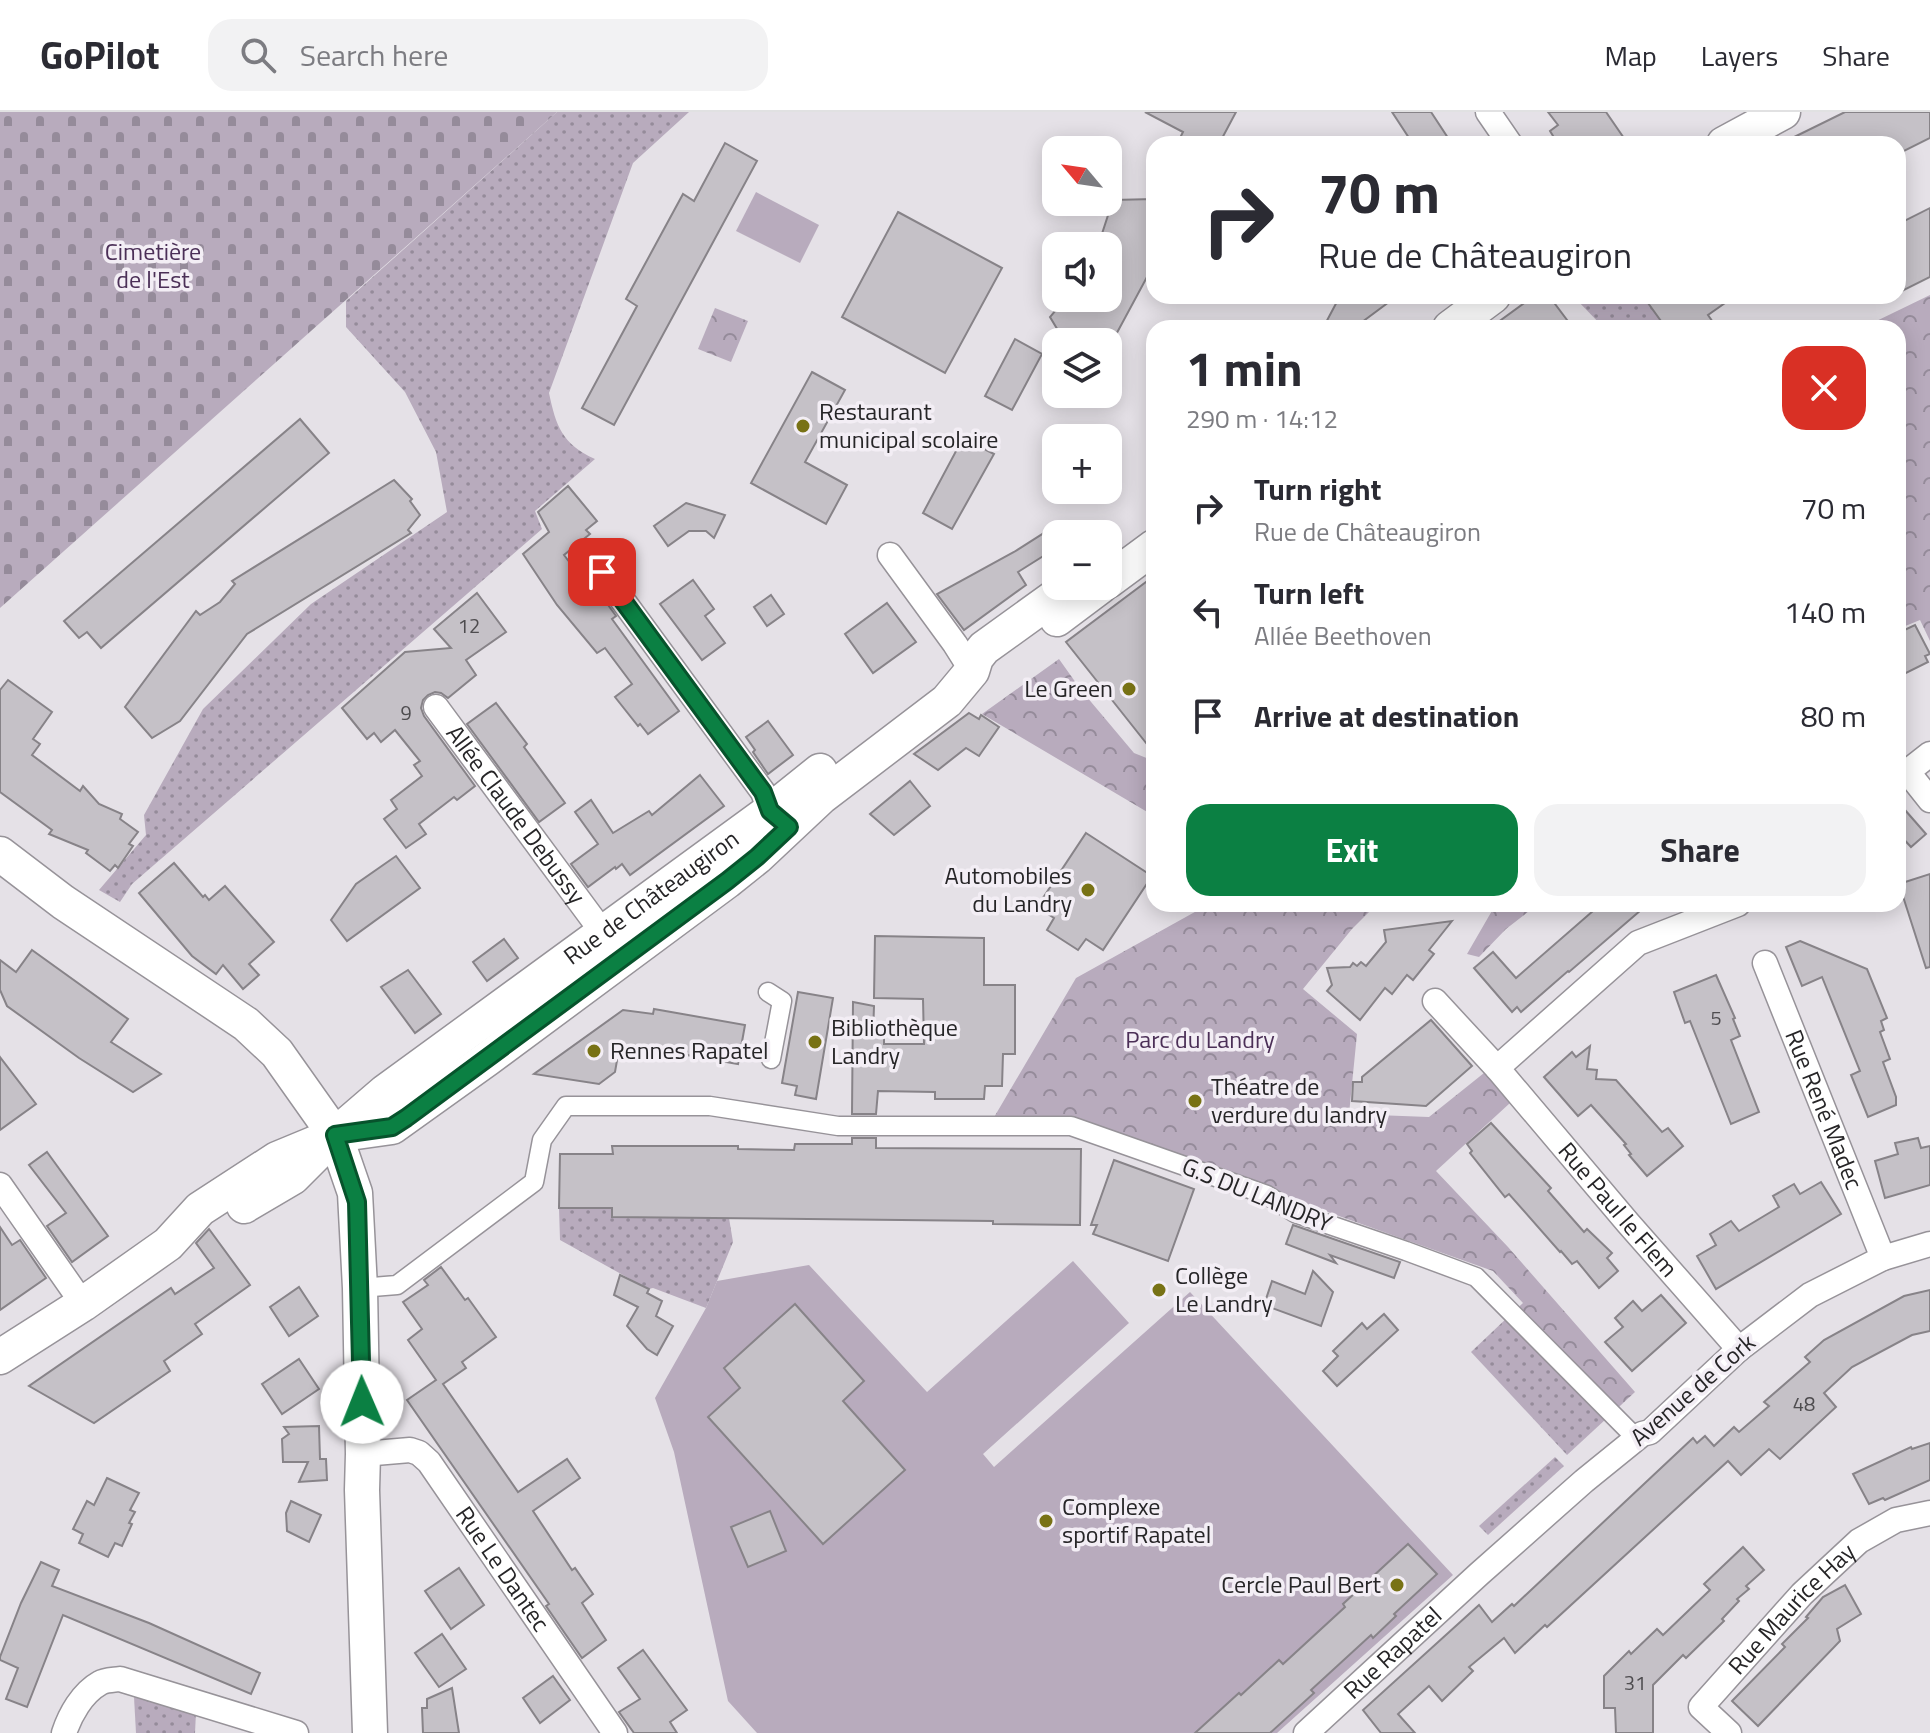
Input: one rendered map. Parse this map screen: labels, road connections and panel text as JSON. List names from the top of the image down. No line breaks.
{"streets":{"main road":["Rue de Châteaugiron"],"street":["Allée Claude Debussy","Rue René Madec","G.S DU LANDRY","Rue Paul le Flem","Avenue de Cork","Rue Le Dantec","Rue Maurice Hay","Rue Rapatel"]},"crossings":[["Allée Claude Debussy","Rue de Châteaugiron"],["Rue René Madec","Avenue de Cork"],["G.S DU LANDRY","Avenue de Cork"],["Rue Paul le Flem","Avenue de Cork"],["Avenue de Cork","Rue Rapatel"]],"parks":["Cimetière de l'Est","Parc du Landry"],"places":["Restaurant municipal scolaire","Le Green","Automobiles du Landry","Bibliothèque Landry","Rennes Rapatel","Théatre de verdure du landry","Collège Le Landry","Complexe sportif Rapatel","Cercle Paul Bert"],"house_numbers":["12","9","5","48","31"],"north":"top left","page":{"header":"GoPilot","search":"Search here","nav":["Map","Layers","Share"],"map_buttons":["+","−"],"turn":["70 m","Rue de Châteaugiron"],"heading":["1 min","290 m · 14:12"],"list":[{"name":"Turn right","note":"Rue de Châteaugiron","value":"70 m"},{"name":"Turn left","note":"Allée Beethoven","value":"140 m"},{"name":"Arrive at destination","value":"80 m"}],"buttons":["Exit","Share"]}}
